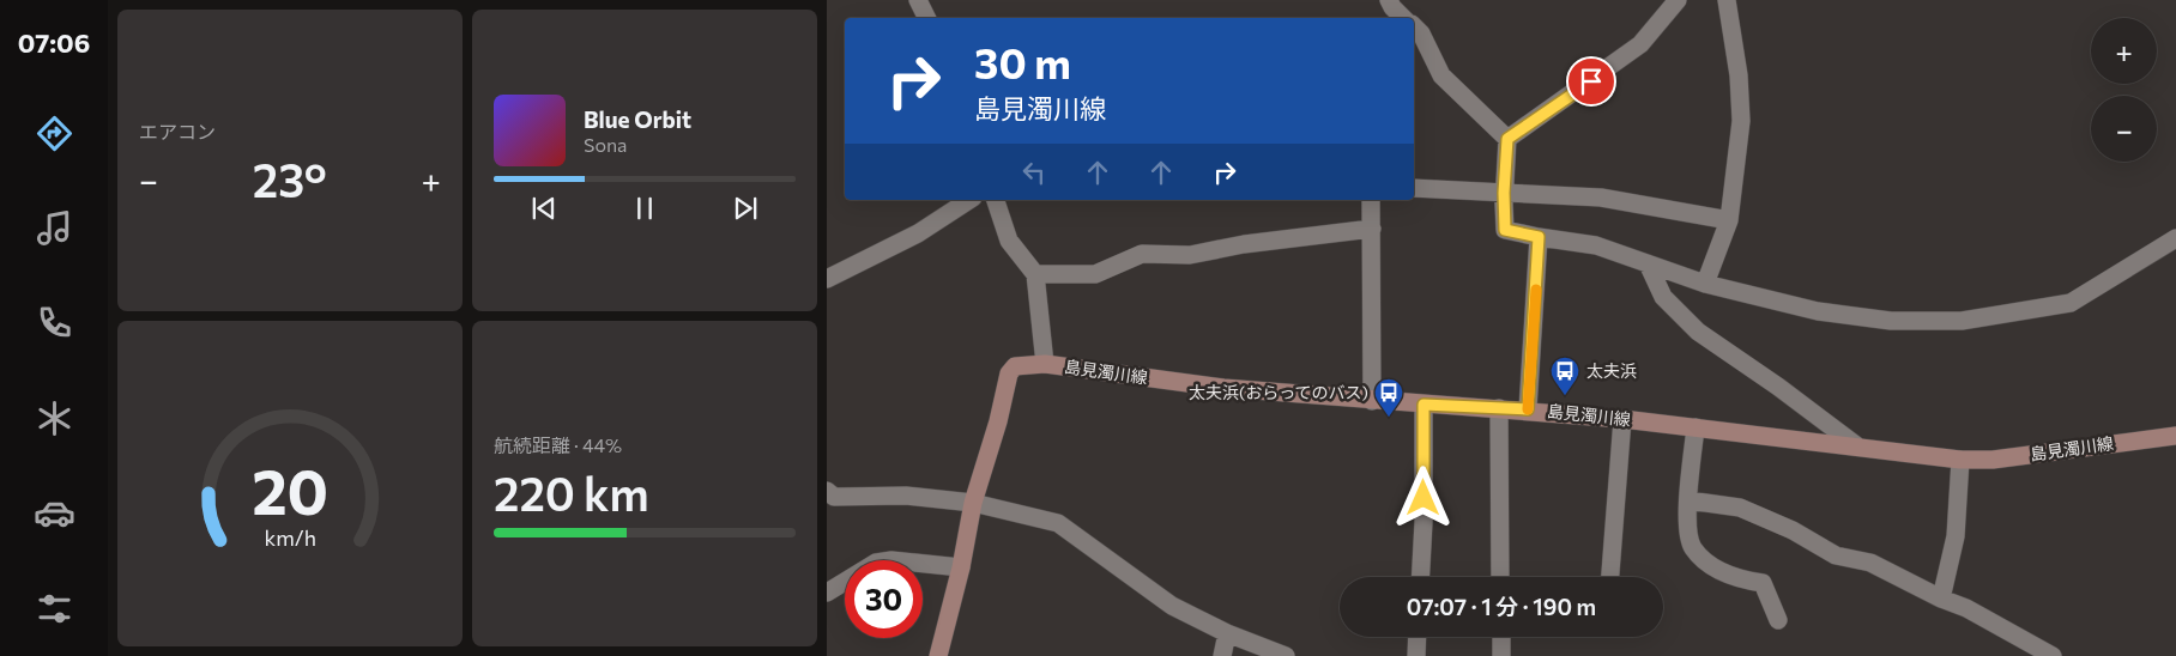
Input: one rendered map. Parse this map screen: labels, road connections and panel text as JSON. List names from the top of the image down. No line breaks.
{"streets":{"main road":["島見濁川線"]},"places":{"bus stop":["太夫浜","太夫浜(おらってのバス)"]},"page":{"tabs":"07:06","tile":["エアコン",["航続距離 · 44%","220 km"]],"map_buttons":["+","−"],"turn":["30 m","島見濁川線"],"song":["Blue Orbit","Sona"],"heat":["−","23°","+"],"limit":"30","trip":"07:07 · 1 分 · 190 m","gauge":["20","km/h"]}}
